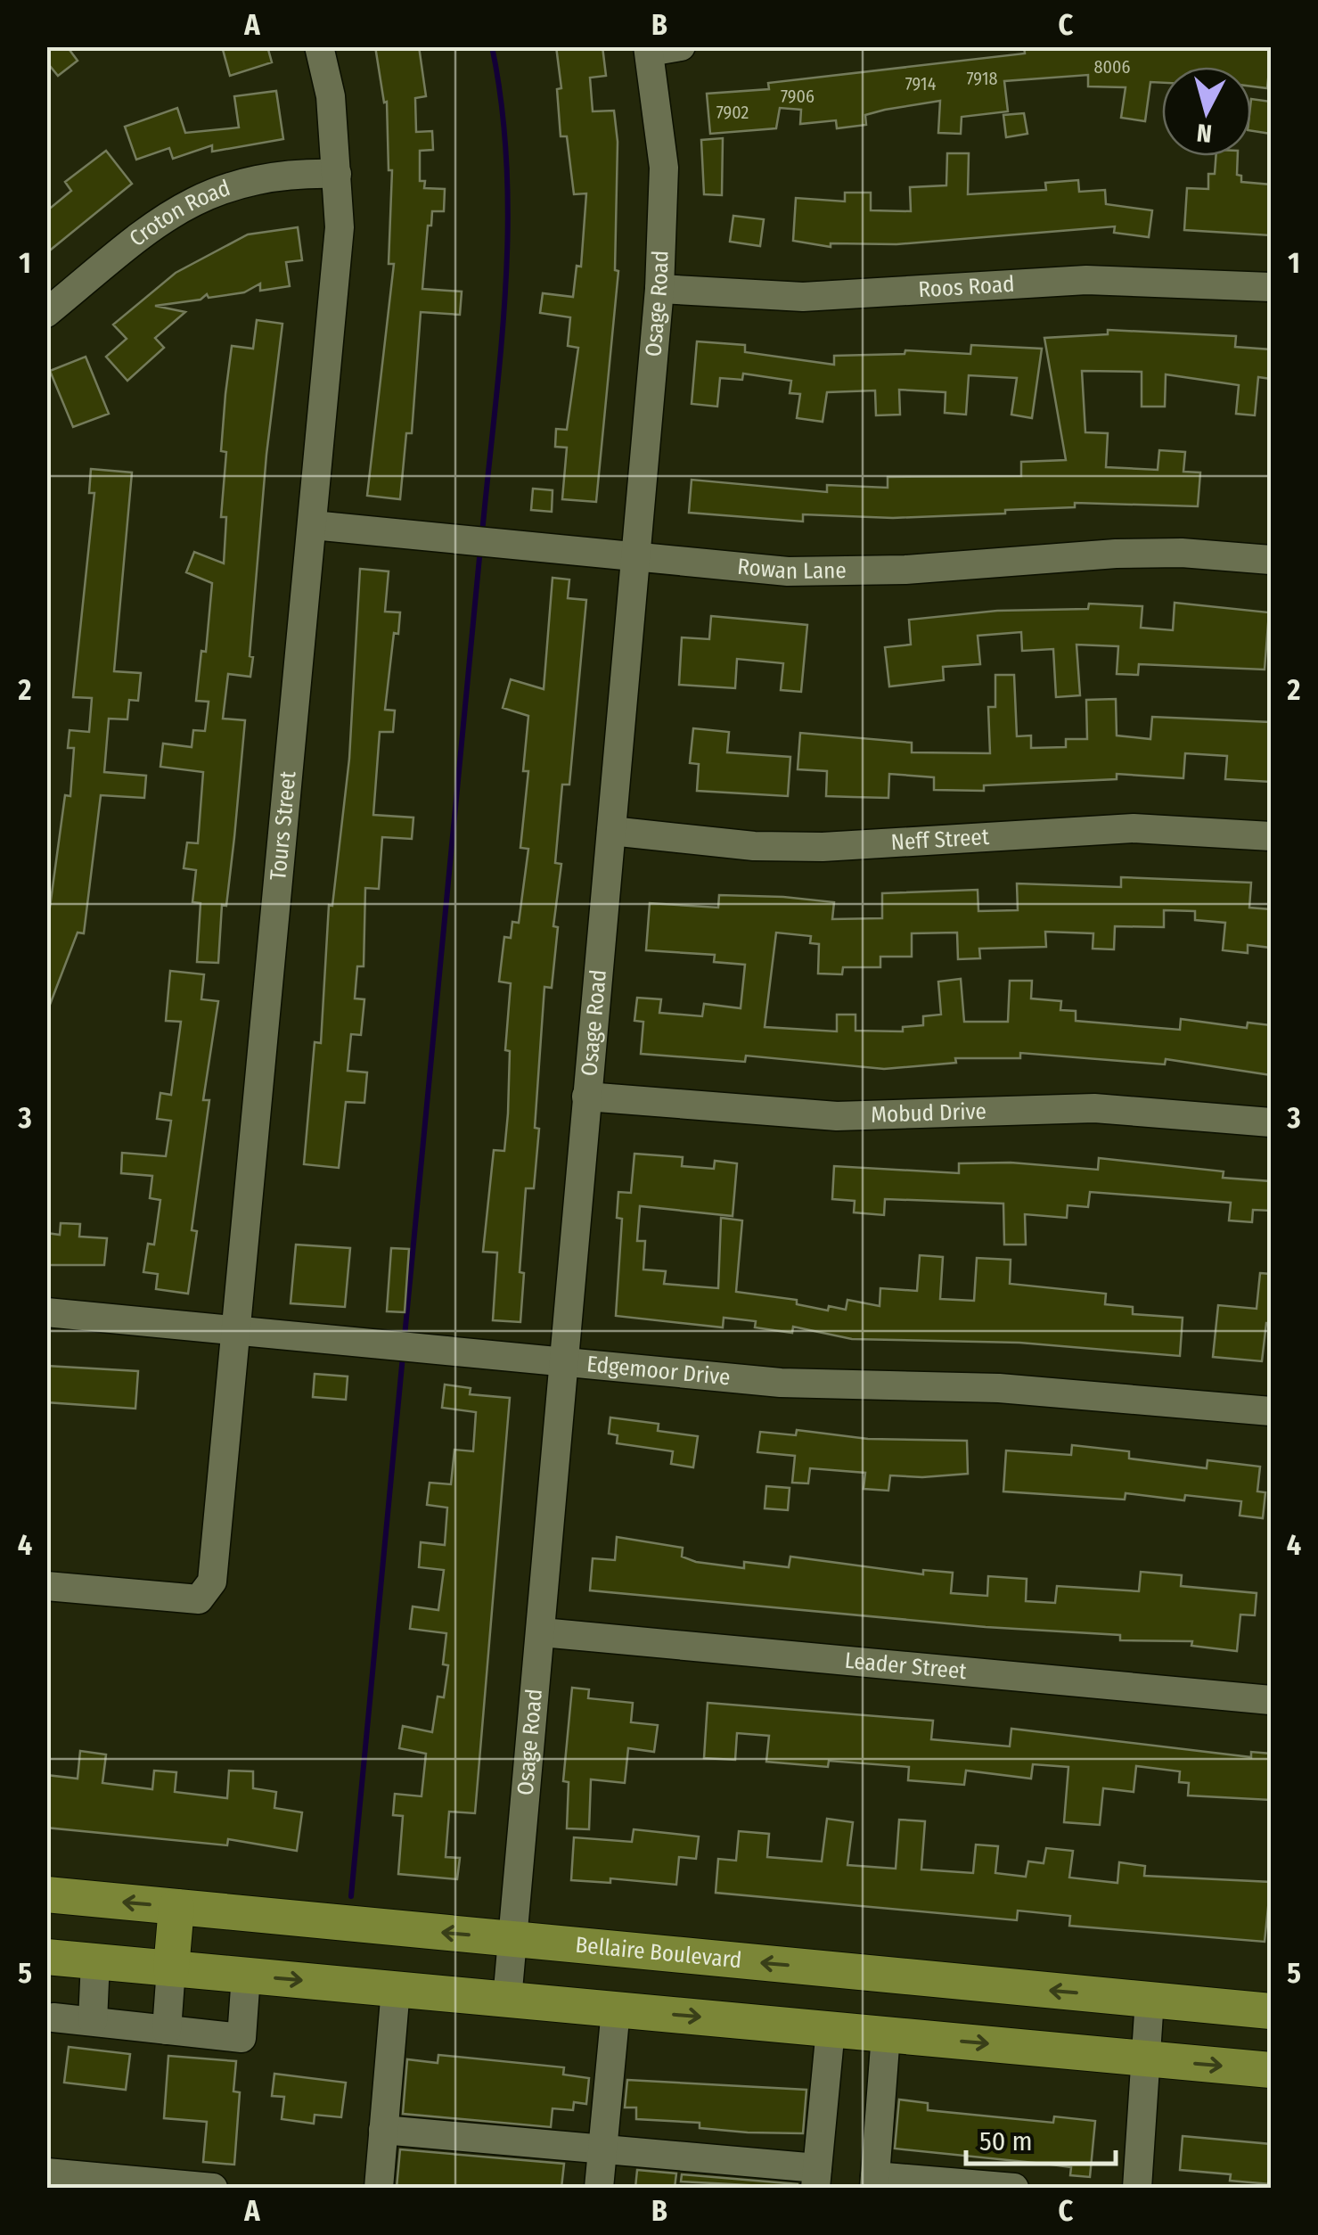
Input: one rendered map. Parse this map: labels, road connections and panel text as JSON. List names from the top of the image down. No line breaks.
{"streets":{"main road":["Bellaire Boulevard"],"street":["Croton Road","Roos Road","Osage Road","Rowan Lane","Tours Street","Neff Street","Mobud Drive","Edgemoor Drive","Leader Street"]},"crossings":[["Croton Road","Tours Street"],["Roos Road","Osage Road"],["Osage Road","Rowan Lane"],["Osage Road","Neff Street"],["Osage Road","Mobud Drive"],["Osage Road","Edgemoor Drive"],["Osage Road","Leader Street"],["Osage Road","Bellaire Boulevard"],["Rowan Lane","Tours Street"],["Tours Street","Edgemoor Drive"]],"house_numbers":["8006","7918","7914","7906","7902"],"scale_bar":"50 m","north":"bottom","grid":{"columns":["A","B","C"],"rows":["1","2","3","4","5"]}}
